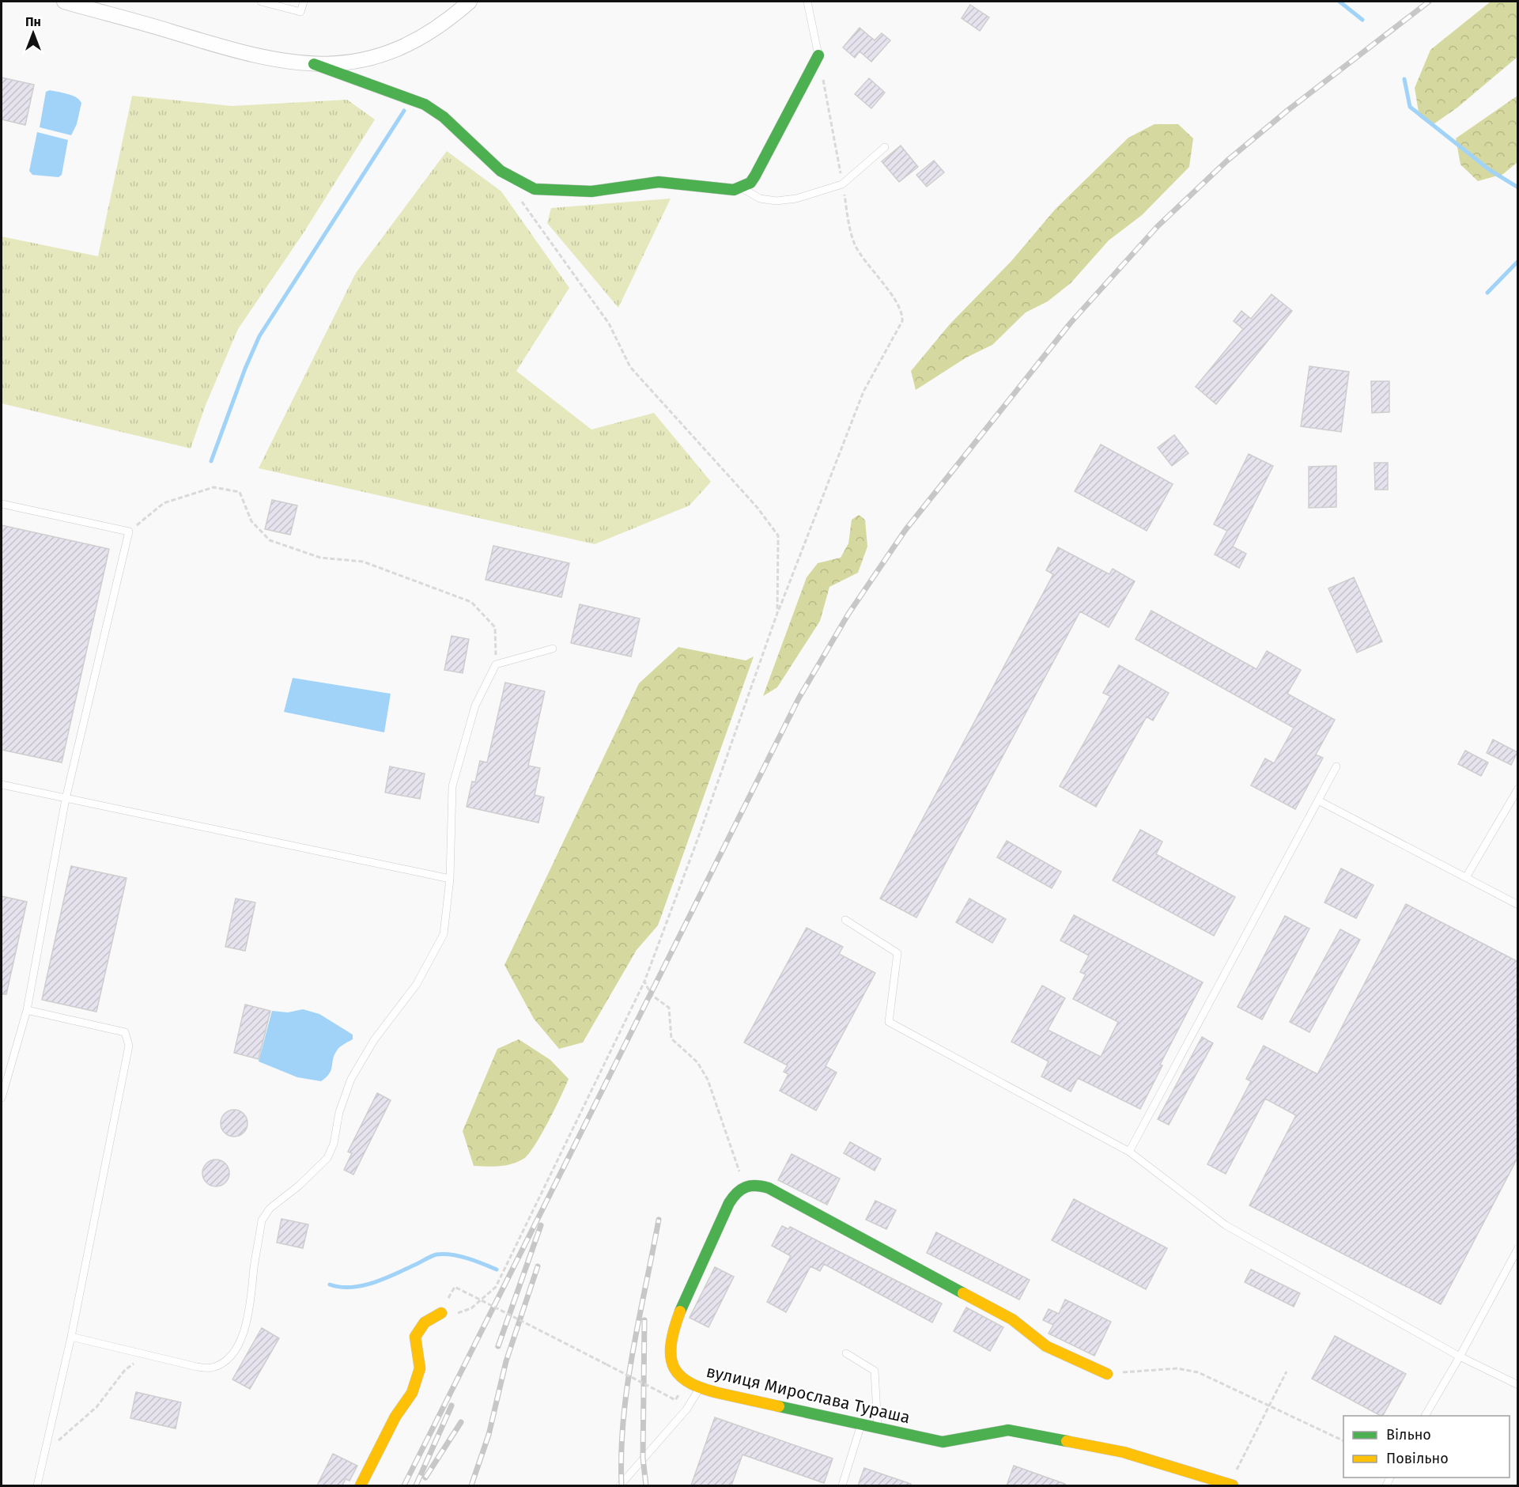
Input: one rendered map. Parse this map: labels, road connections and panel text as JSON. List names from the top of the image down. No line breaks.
{"streets":{"street":["вулиця Мирослава Тураша"]},"legend":["Вільно","Повільно"],"north":"top"}
